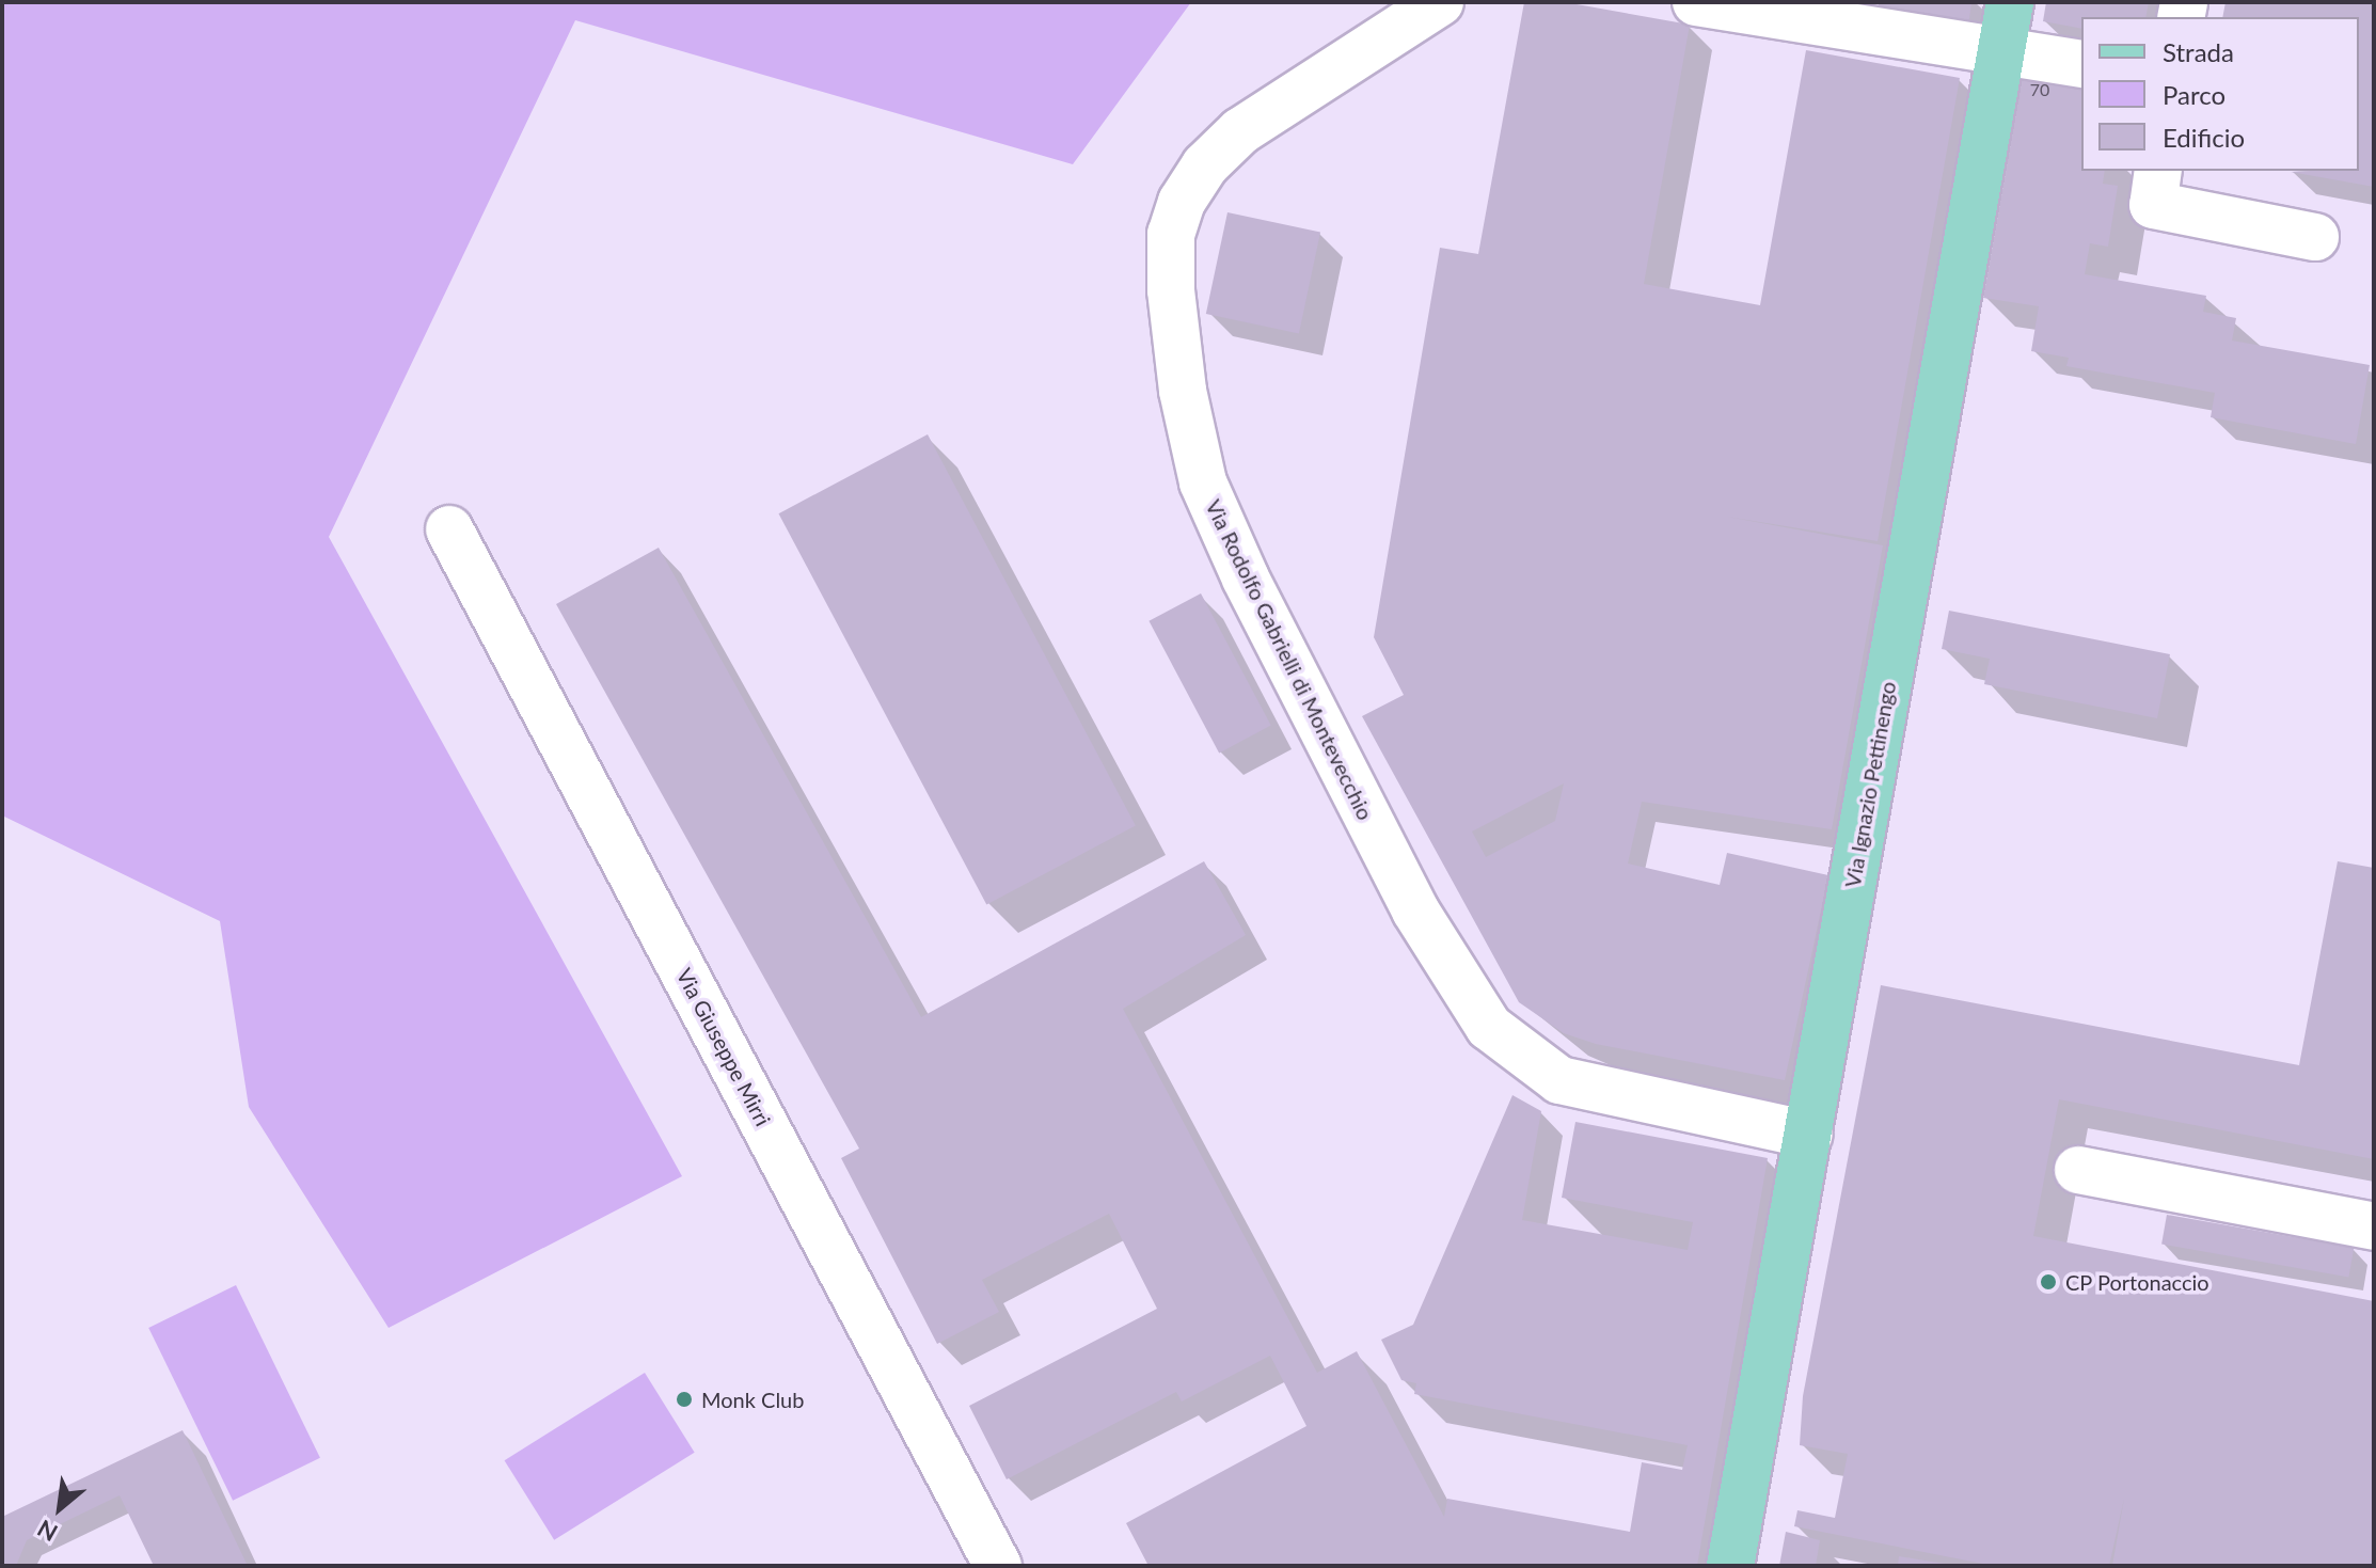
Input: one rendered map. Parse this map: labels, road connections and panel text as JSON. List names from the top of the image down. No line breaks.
{"streets":{"main road":["Via Ignazio Pettinengo"],"street":["Via Rodolfo Gabrielli di Montevecchio","Via Giuseppe Mirri"]},"crossings":[["Via Rodolfo Gabrielli di Montevecchio","Via Ignazio Pettinengo"]],"places":["CP Portonaccio","Monk Club"],"house_numbers":["70"],"legend":["Strada","Parco","Edificio"],"north":"bottom left"}
